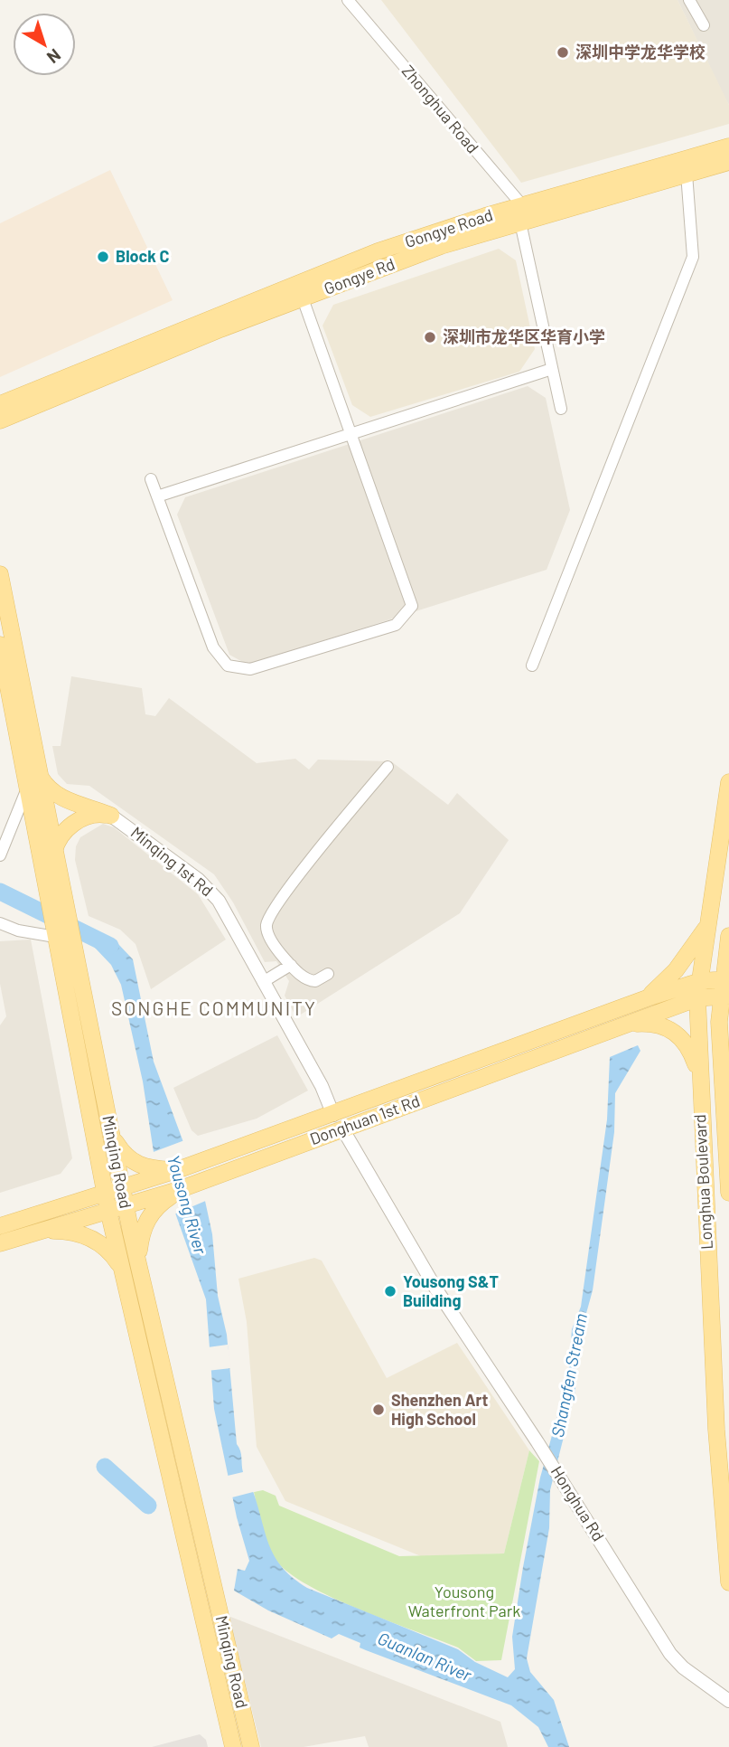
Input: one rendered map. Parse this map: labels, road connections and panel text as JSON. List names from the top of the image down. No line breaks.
{"streets":{"main road":["Gongye Road","Gongye Rd","Donghuan 1st Rd","Minqing Road","Longhua Boulevard"],"street":["Zhonghua Road","Minqing 1st Rd","Honghua Rd"]},"crossings":[["Zhonghua Road","Gongye Road"],["Gongye Road","Gongye Rd"],["Minqing 1st Rd","Donghuan 1st Rd"],["Minqing 1st Rd","Honghua Rd"],["Donghuan 1st Rd","Minqing Road"],["Donghuan 1st Rd","Longhua Boulevard"],["Donghuan 1st Rd","Honghua Rd"]],"districts":["SONGHE COMMUNITY"],"water":["Yousong River","Shangfen Stream","Guanlan River"],"parks":["Yousong Waterfront Park"],"places":["深圳中学龙华学校","Block C","深圳市龙华区华育小学","Yousong S&T Building","Shenzhen Art High School"],"north":"bottom right"}
